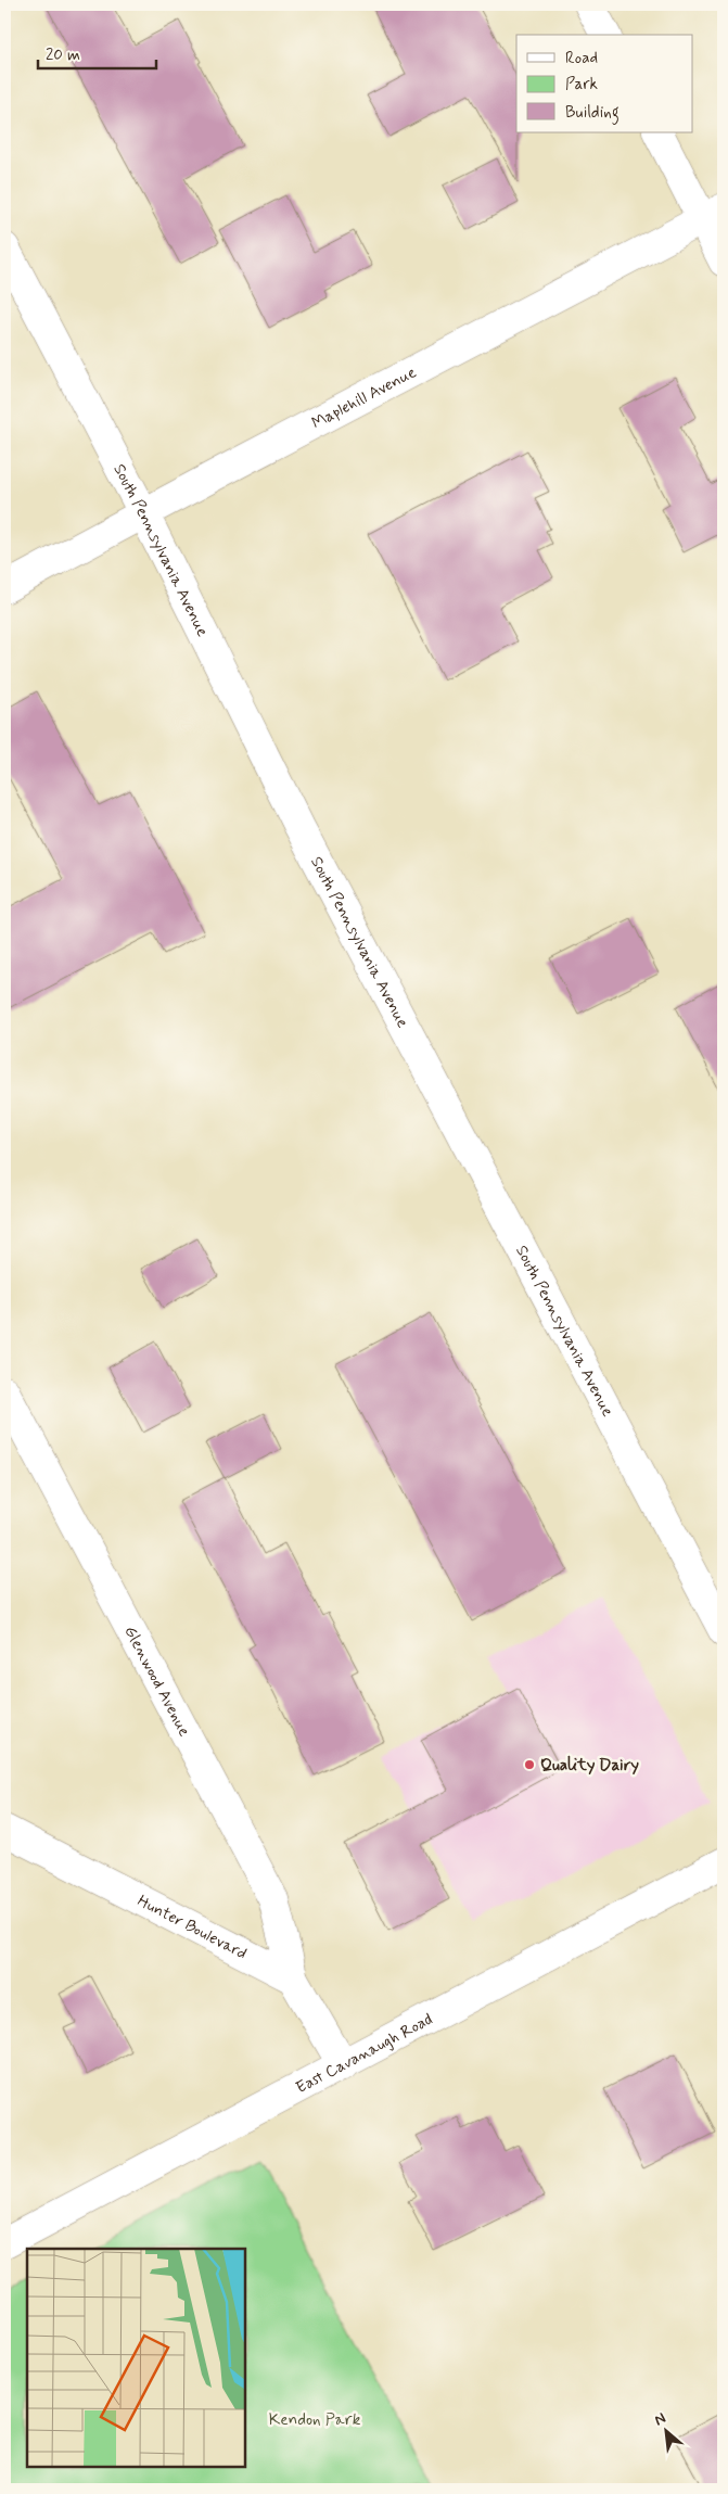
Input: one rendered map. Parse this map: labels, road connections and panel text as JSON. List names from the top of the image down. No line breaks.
{"streets":{"street":["Maplehill Avenue","South Pennsylvania Avenue","Glenwood Avenue","Hunter Boulevard","East Cavanaugh Road"]},"crossings":[["Maplehill Avenue","South Pennsylvania Avenue"],["Glenwood Avenue","Hunter Boulevard"]],"parks":["Kendon Park"],"places":["Quality Dairy"],"legend":["Road","Park","Building"],"scale_bar":"20 m","north":"top left"}
